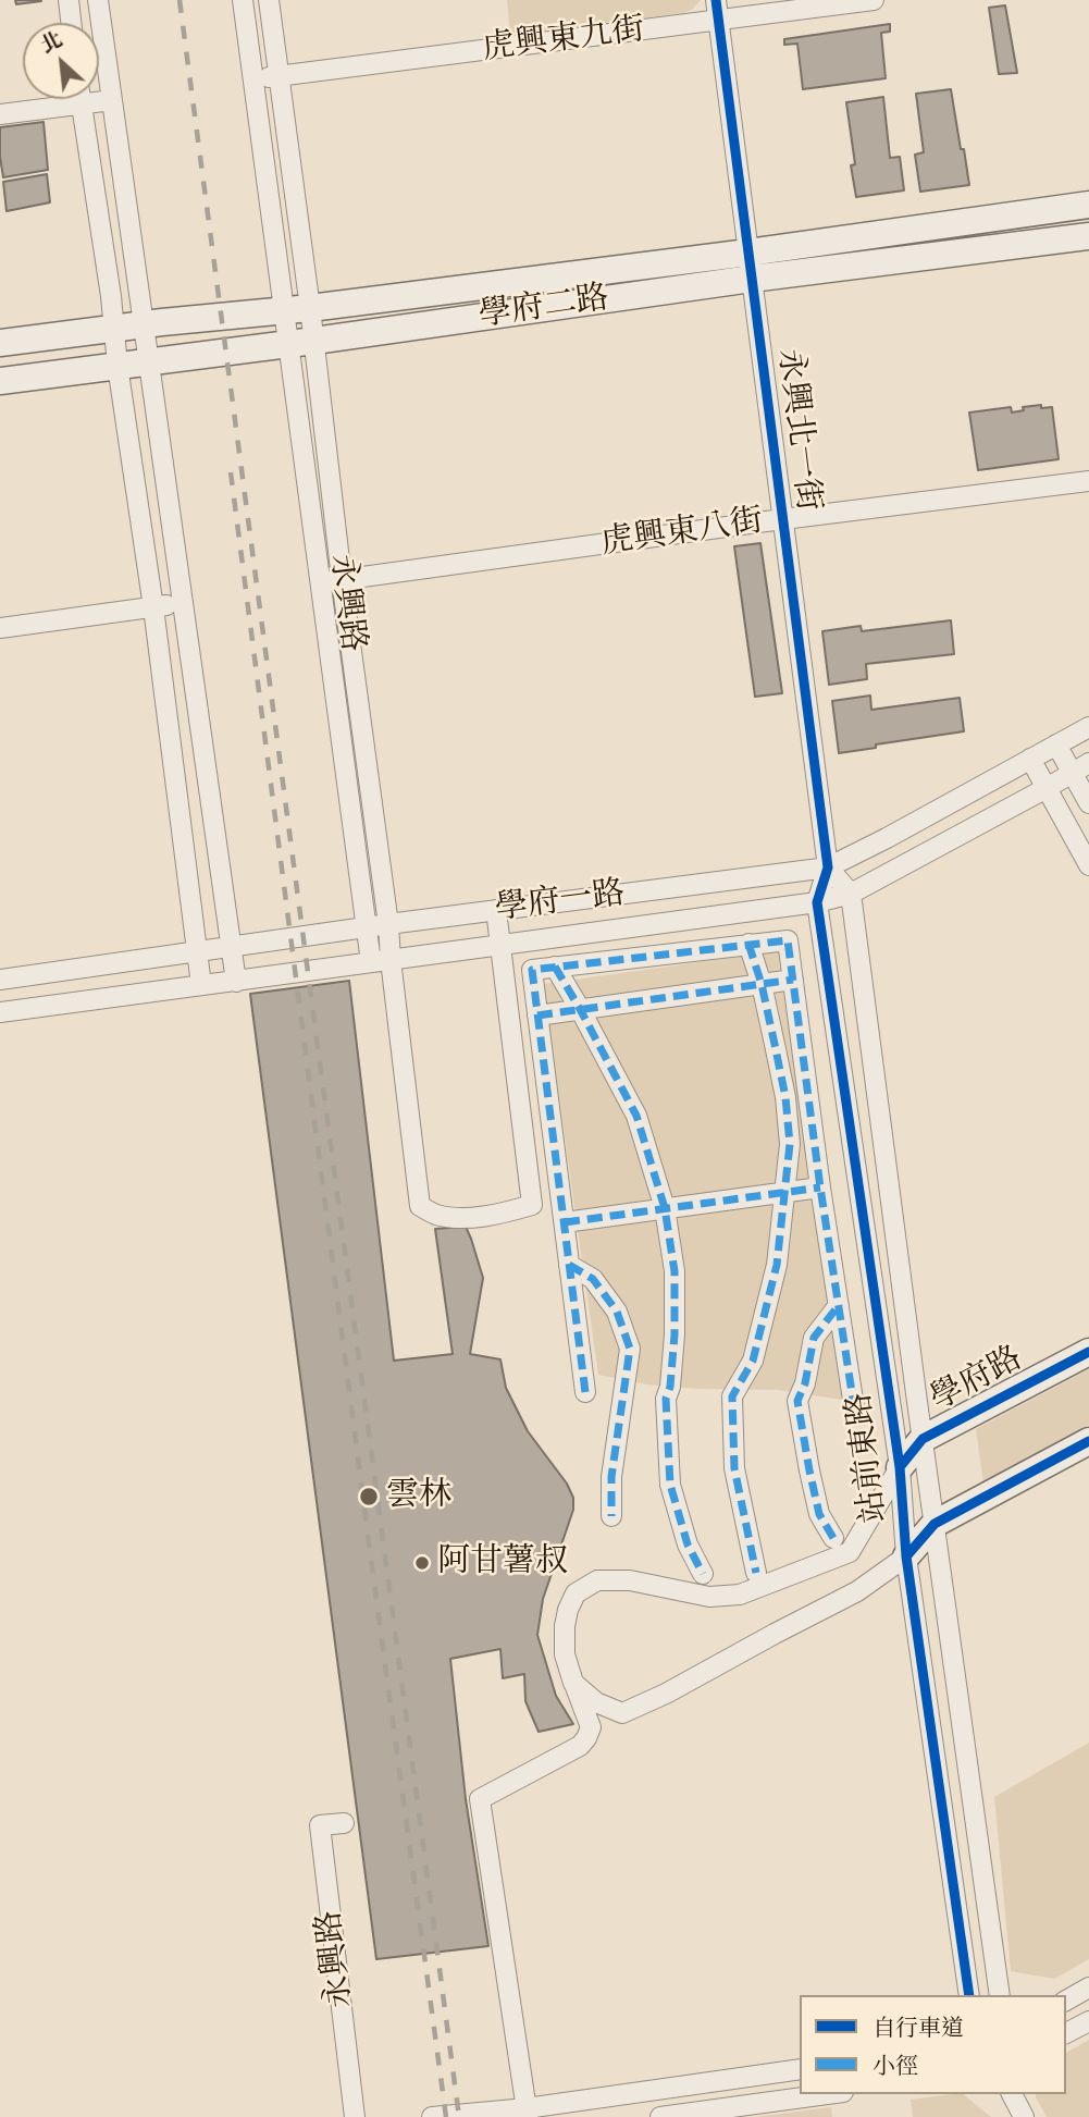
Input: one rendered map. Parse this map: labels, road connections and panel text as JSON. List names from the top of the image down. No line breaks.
{"streets":{"street":["虎興東九街","學府二路","永興北一街","虎興東八街","永興路","學府一路","學府路","站前東路"]},"crossings":[["虎興東九街","永興北一街"],["虎興東九街","永興路"],["學府二路","永興北一街"],["學府二路","永興路"],["永興北一街","虎興東八街"],["永興北一街","學府一路"],["永興北一街","站前東路"],["虎興東八街","永興路"],["永興路","學府一路"],["學府一路","站前東路"],["學府路","站前東路"]],"places":["雲林","阿甘薯叔"],"legend":["自行車道","小徑"],"north":"top left"}
